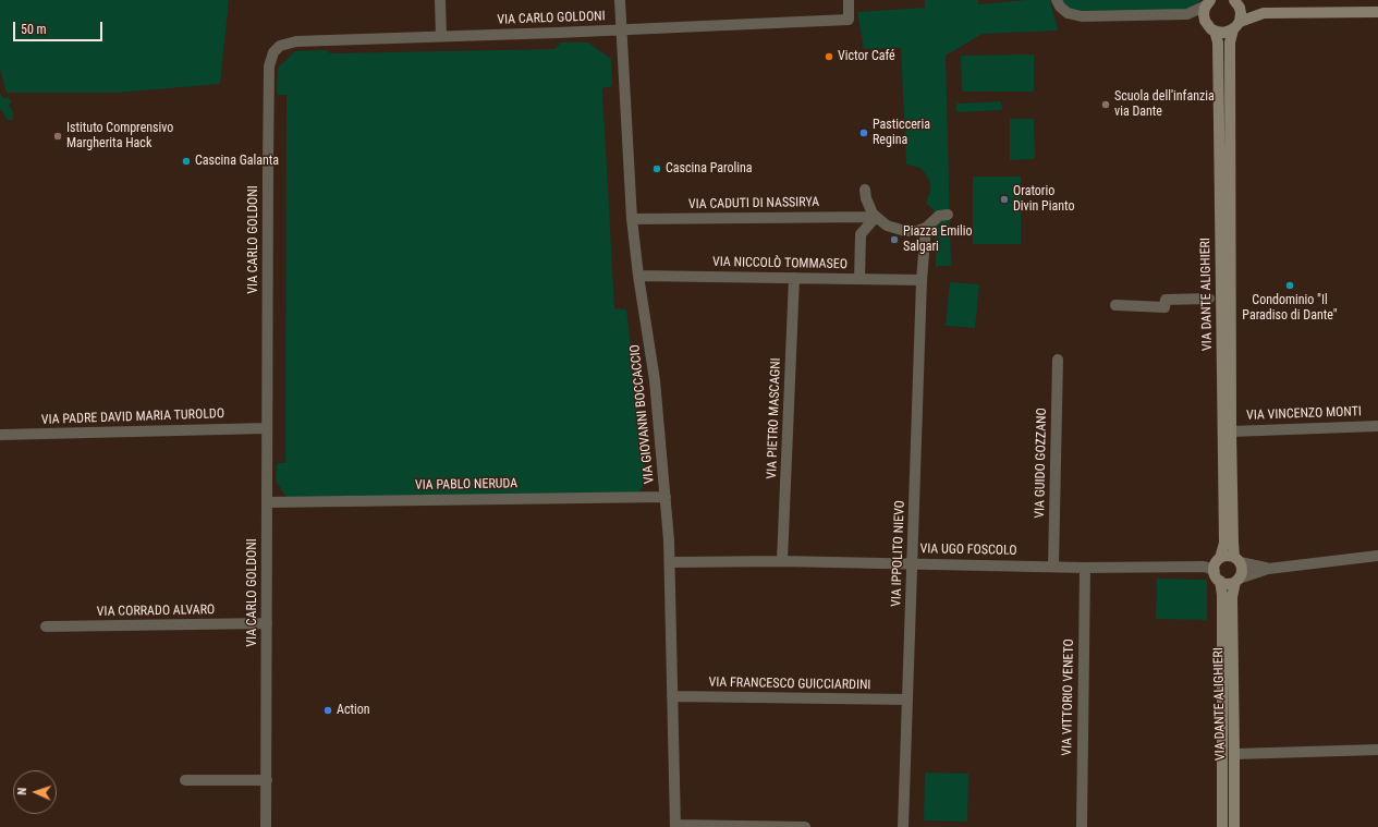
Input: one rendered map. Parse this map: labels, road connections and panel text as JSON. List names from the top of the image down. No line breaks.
{"streets":{"street":["VIA CARLO GOLDONI","VIA CADUTI DI NASSIRYA","VIA NICCOLÒ TOMMASEO","VIA DANTE ALIGHIERI","VIA GIOVANNI BOCCACCIO","VIA VINCENZO MONTI","VIA PADRE DAVID MARIA TUROLDO","VIA PIETRO MASCAGNI","VIA GUIDO GOZZANO","VIA PABLO NERUDA","VIA UGO FOSCOLO","VIA IPPOLITO NIEVO","VIA CORRADO ALVARO","VIA FRANCESCO GUICCIARDINI","VIA VITTORIO VENETO"]},"crossings":[["VIA CARLO GOLDONI","VIA GIOVANNI BOCCACCIO"],["VIA CARLO GOLDONI","VIA PADRE DAVID MARIA TUROLDO"],["VIA CARLO GOLDONI","VIA PABLO NERUDA"],["VIA CARLO GOLDONI","VIA CORRADO ALVARO"],["VIA CADUTI DI NASSIRYA","VIA GIOVANNI BOCCACCIO"],["VIA NICCOLÒ TOMMASEO","VIA GIOVANNI BOCCACCIO"],["VIA NICCOLÒ TOMMASEO","VIA PIETRO MASCAGNI"],["VIA NICCOLÒ TOMMASEO","VIA IPPOLITO NIEVO"],["VIA DANTE ALIGHIERI","VIA VINCENZO MONTI"],["VIA DANTE ALIGHIERI","VIA UGO FOSCOLO"],["VIA GIOVANNI BOCCACCIO","VIA PABLO NERUDA"],["VIA GIOVANNI BOCCACCIO","VIA UGO FOSCOLO"],["VIA GIOVANNI BOCCACCIO","VIA FRANCESCO GUICCIARDINI"],["VIA PIETRO MASCAGNI","VIA UGO FOSCOLO"],["VIA GUIDO GOZZANO","VIA UGO FOSCOLO"],["VIA UGO FOSCOLO","VIA IPPOLITO NIEVO"],["VIA UGO FOSCOLO","VIA VITTORIO VENETO"],["VIA IPPOLITO NIEVO","VIA FRANCESCO GUICCIARDINI"]],"places":["Victor Café","Scuola dell'infanzia via Dante","Pasticceria Regina","Istituto Comprensivo Margherita Hack","Cascina Galanta","Cascina Parolina","Oratorio Divin Pianto","Piazza Emilio Salgari","Condominio \"Il Paradiso di Dante\"","Action"],"scale_bar":"50 m","north":"left"}
